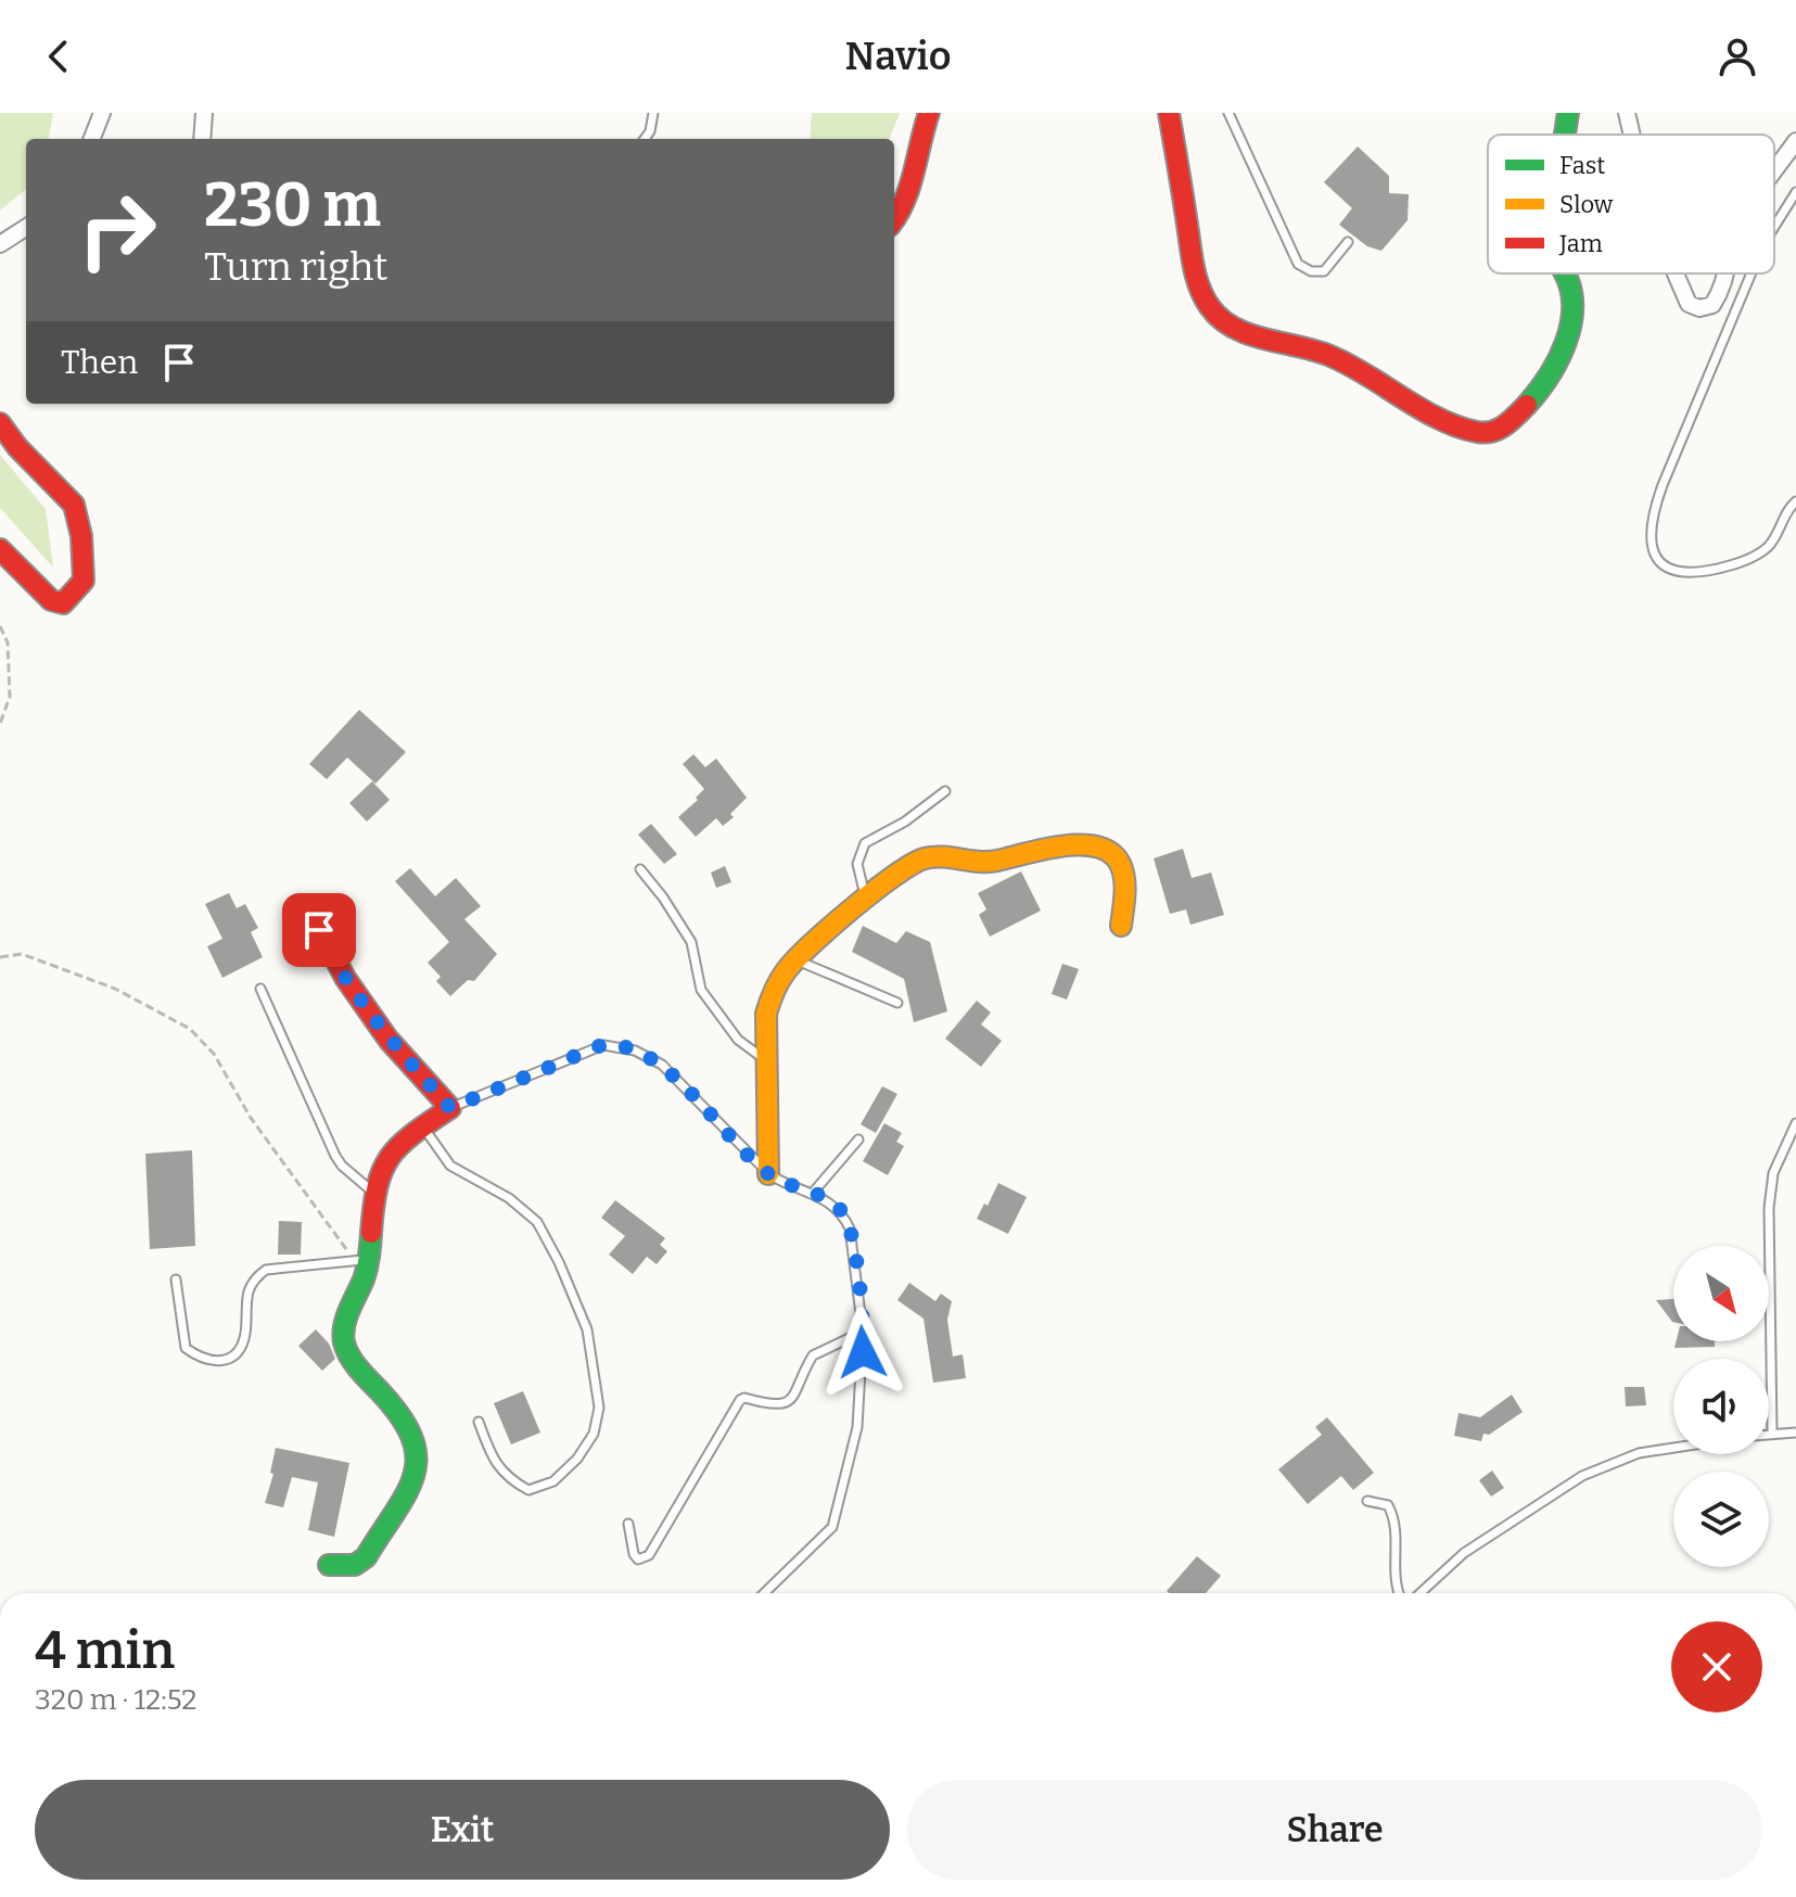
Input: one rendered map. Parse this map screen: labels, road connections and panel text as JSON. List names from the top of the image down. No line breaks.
{"legend":["Fast","Slow","Jam"],"north":"bottom right","page":{"header":"Navio","turn":["230 m","Turn right"],"then":"Then","heading":["4 min","320 m · 12:52"],"buttons":["Exit","Share"]}}
